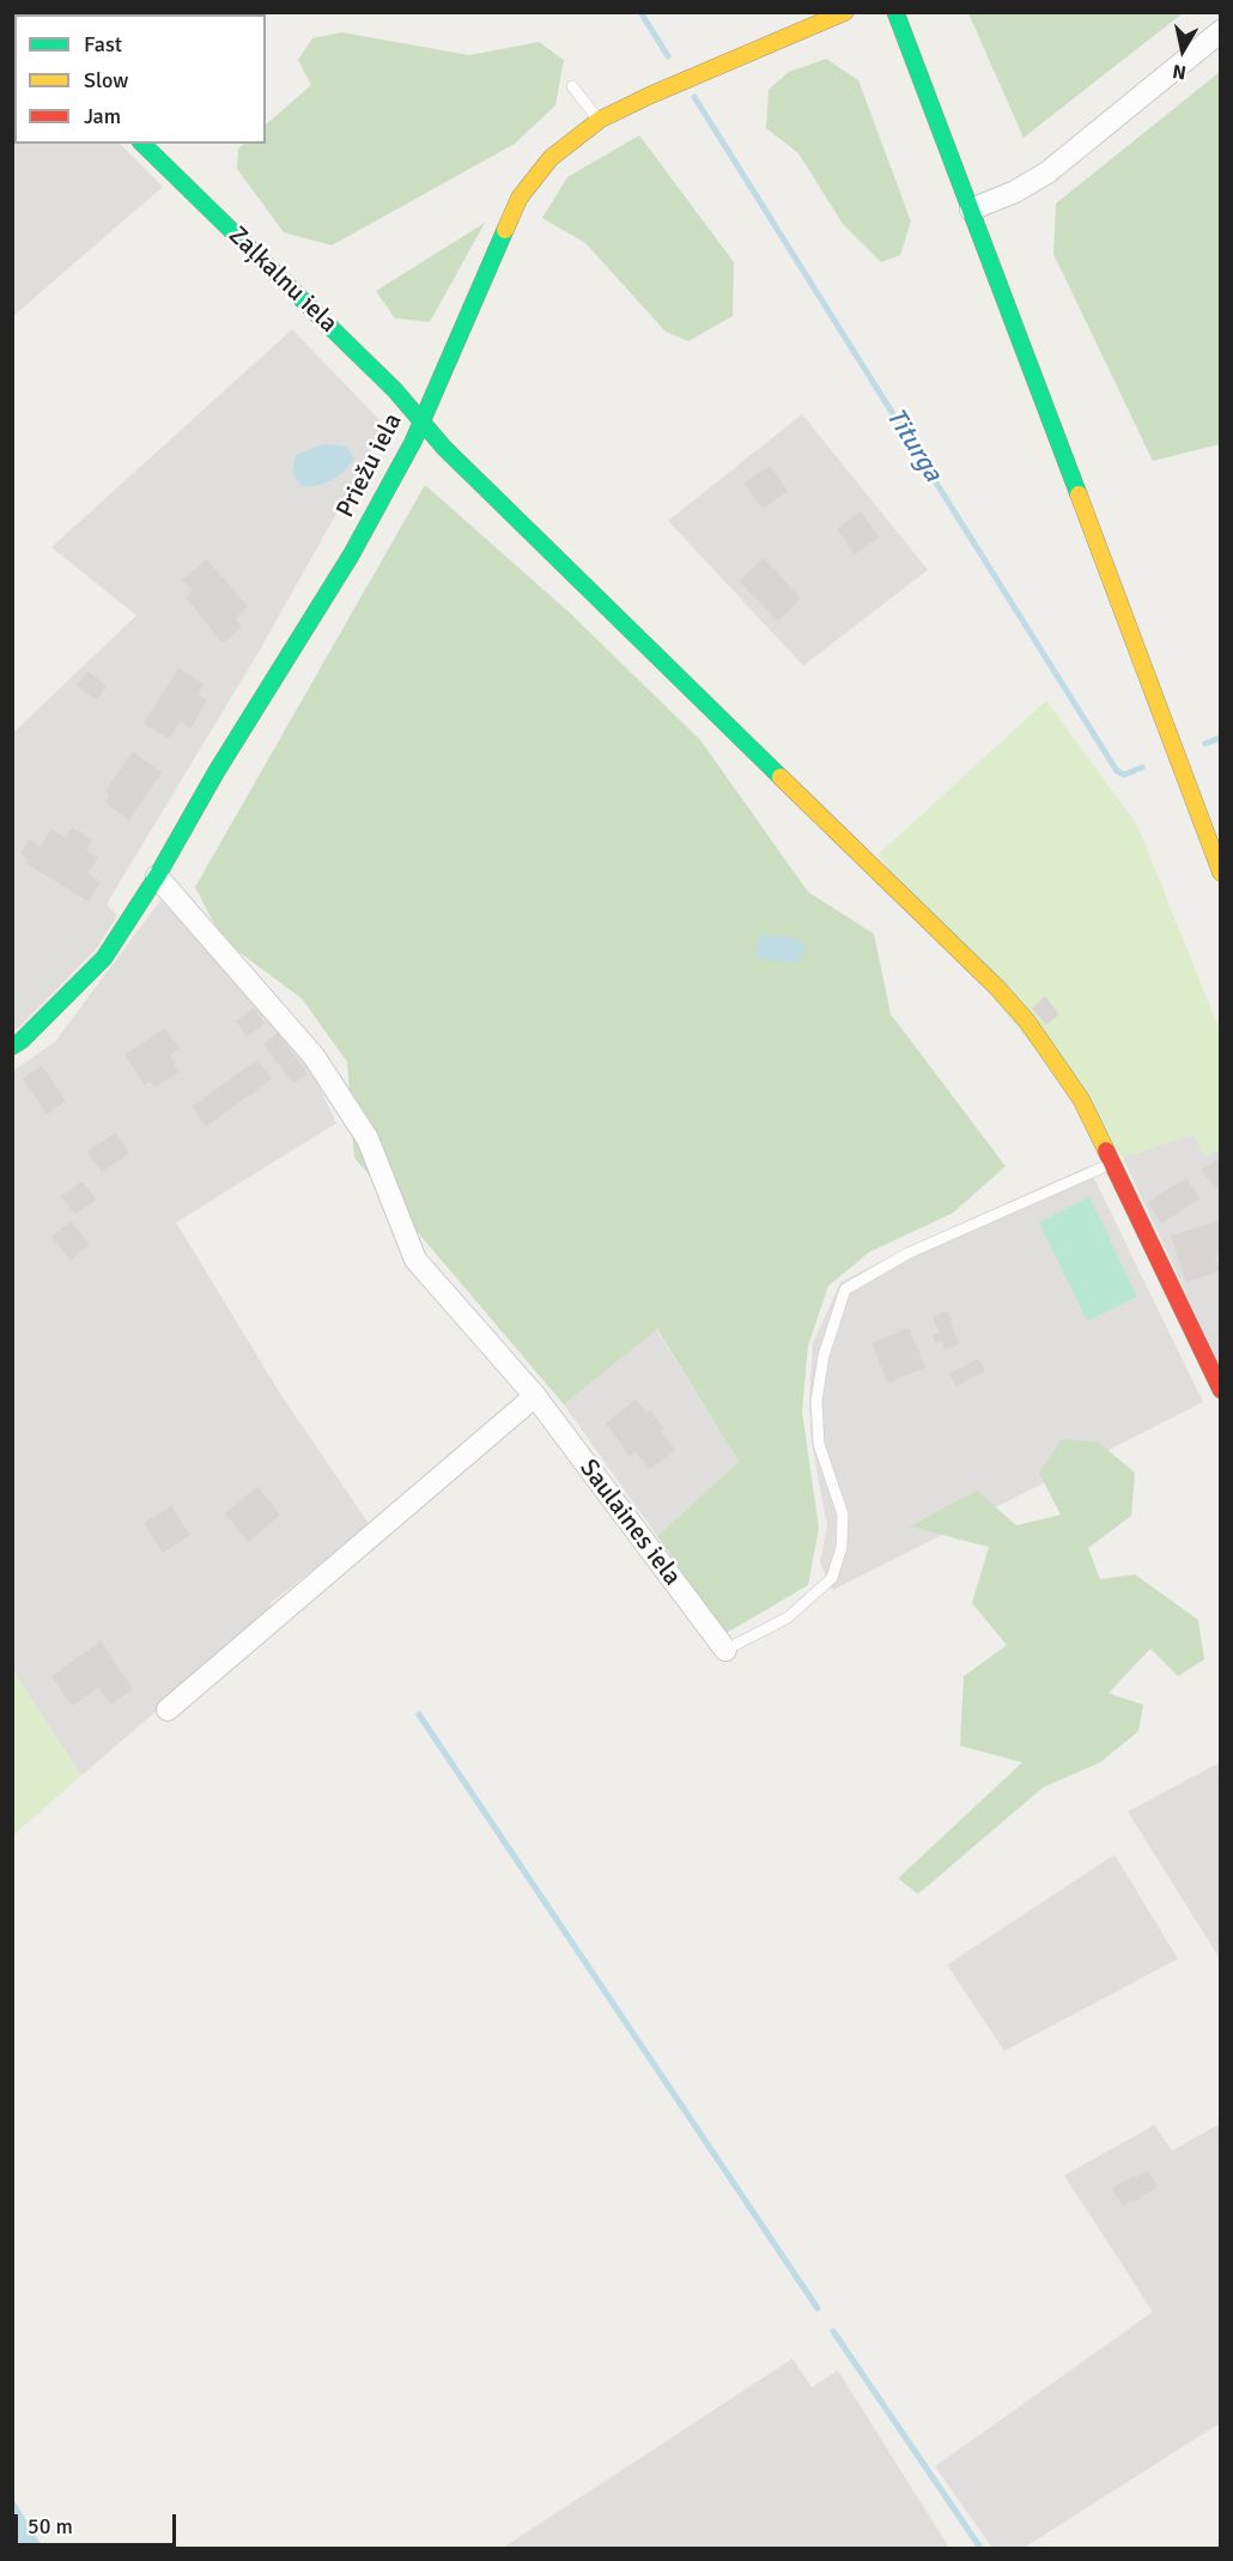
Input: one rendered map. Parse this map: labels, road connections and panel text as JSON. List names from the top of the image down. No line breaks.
{"streets":{"street":["Zaļkalnu iela","Priežu iela","Saulaines iela"]},"crossings":[["Zaļkalnu iela","Priežu iela"],["Priežu iela","Saulaines iela"]],"water":["Titurga"],"legend":["Fast","Slow","Jam"],"scale_bar":"50 m","north":"bottom"}
